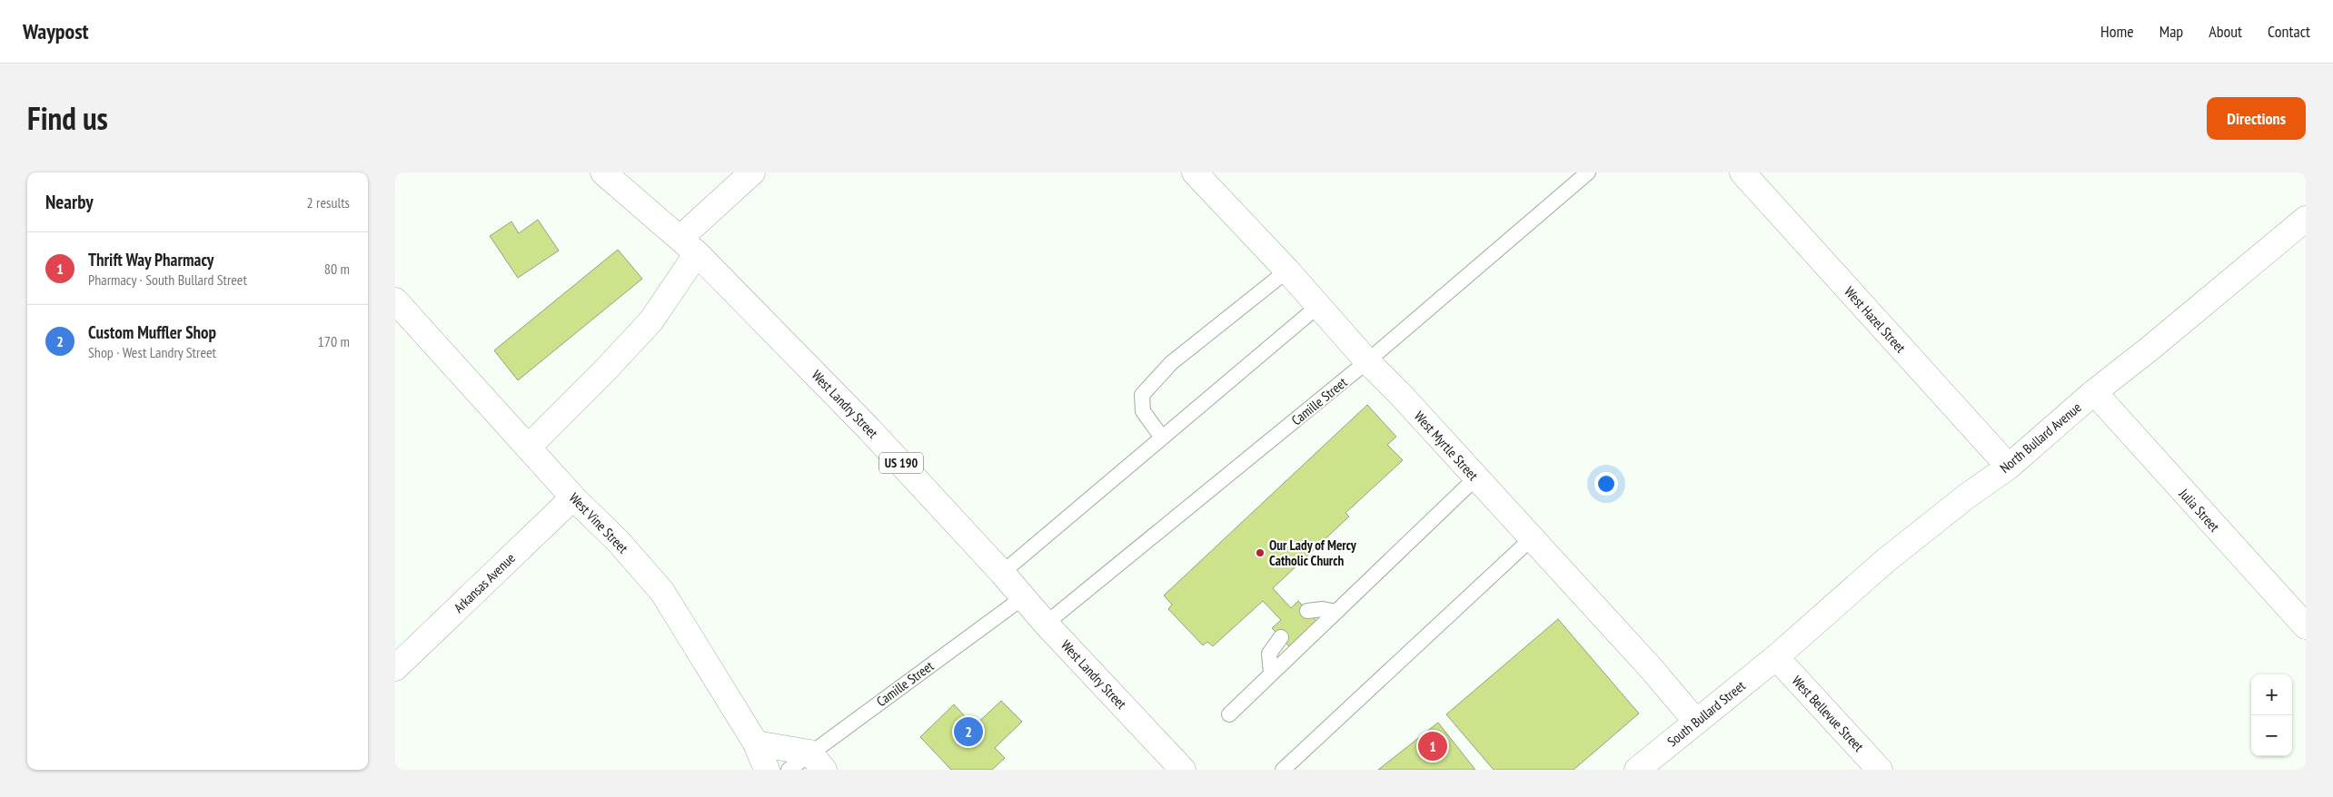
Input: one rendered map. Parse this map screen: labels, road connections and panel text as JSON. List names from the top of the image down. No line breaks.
{"streets":{"main road":["West Hazel Street","West Landry Street","North Bullard Avenue","West Myrtle Street","US 190","Julia Street","West Vine Street","Arkansas Avenue","South Bullard Street","West Bellevue Street"],"lane":["Camille Street"]},"crossings":[["West Hazel Street","North Bullard Avenue"],["Camille Street","West Landry Street"],["Camille Street","West Myrtle Street"],["North Bullard Avenue","Julia Street"],["North Bullard Avenue","South Bullard Street"],["North Bullard Avenue","West Bellevue Street"],["West Myrtle Street","South Bullard Street"],["West Vine Street","Arkansas Avenue"],["South Bullard Street","West Bellevue Street"]],"places":["Our Lady of Mercy Catholic Church"],"page":{"header":"Waypost","nav":["Home","Map","About","Contact"],"title":"Find us","buttons":"Directions","heading":["Nearby","2 results"],"list":[{"mark":"1","name":"Thrift Way Pharmacy","note":"Pharmacy · South Bullard Street","value":"80 m"},{"mark":"2","name":"Custom Muffler Shop","note":"Shop · West Landry Street","value":"170 m"}],"map_buttons":["+","−"],"pins":["2","1"]}}
